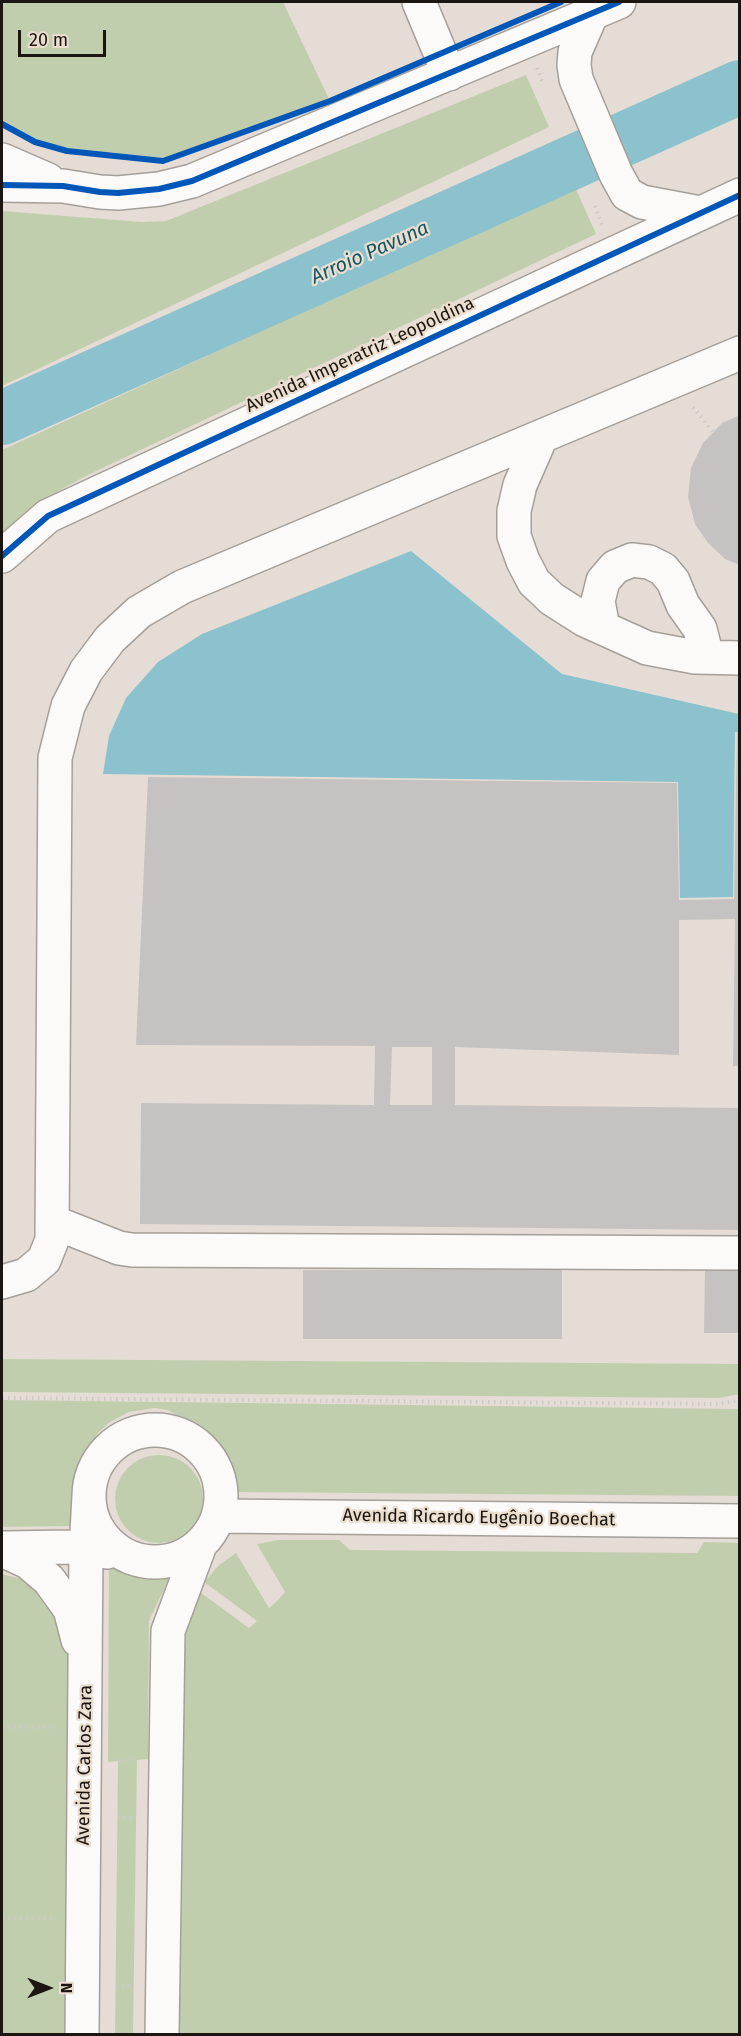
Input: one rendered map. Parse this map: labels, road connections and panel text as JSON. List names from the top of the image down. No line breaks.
{"streets":{"street":["Avenida Imperatriz Leopoldina","Avenida Ricardo Eugênio Boechat","Avenida Carlos Zara"]},"crossings":[["Avenida Ricardo Eugênio Boechat","Avenida Carlos Zara"]],"water":["Arroio Pavuna"],"scale_bar":"20 m","north":"right"}
